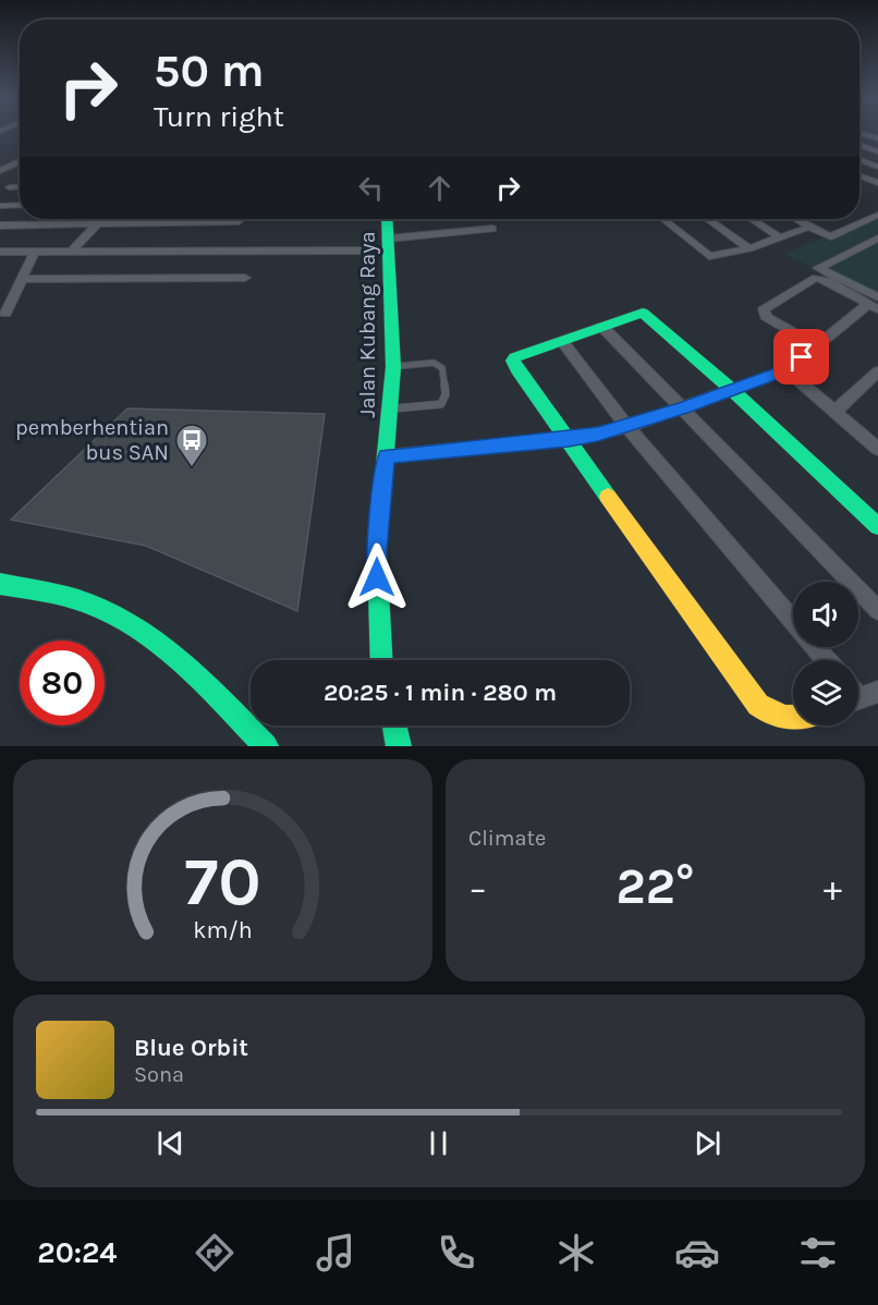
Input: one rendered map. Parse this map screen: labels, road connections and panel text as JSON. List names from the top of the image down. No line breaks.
{"streets":{"main road":["Jalan Kubang Raya"]},"places":{"bus stop":["pemberhentian bus SAN"]},"page":{"turn":["50 m","Turn right"],"limit":"80","trip":"20:25 · 1 min · 280 m","tile":"Climate","heat":["−","22°","+"],"song":["Blue Orbit","Sona"],"tabs":"20:24","gauge":["70","km/h"]}}
